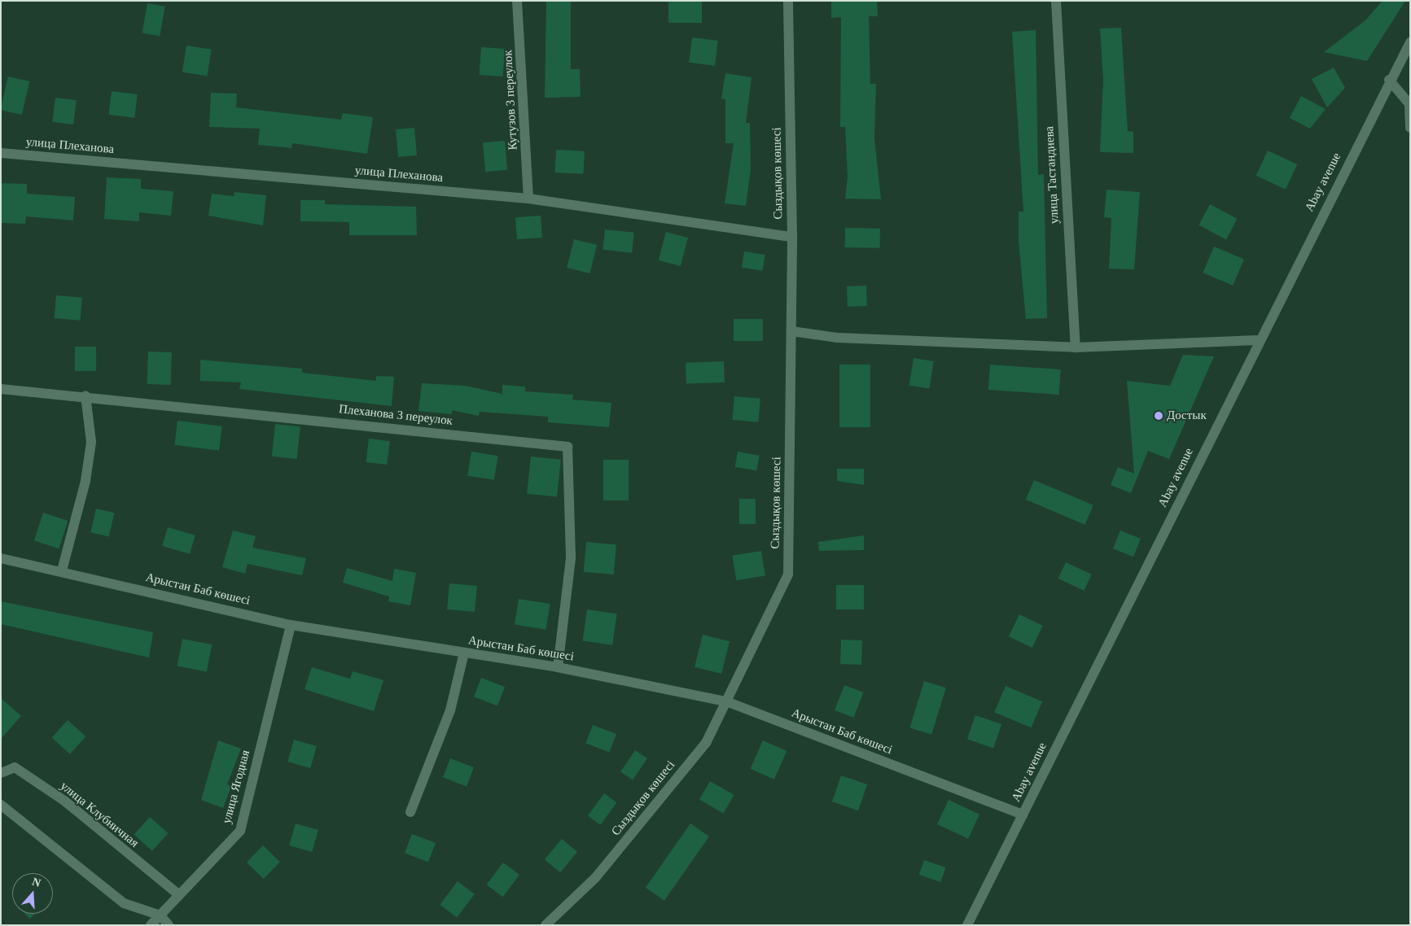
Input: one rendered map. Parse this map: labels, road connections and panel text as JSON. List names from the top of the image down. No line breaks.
{"streets":{"street":["Кутузов 3 переулок","улица Плеханова","Сыздықов көшесі","улица Тастандиева","Abay avenue","Плеханова 3 переулок","Арыстан Баб көшесі","улица Ягодная","улица Клубничная"]},"crossings":[["Кутузов 3 переулок","улица Плеханова"],["улица Плеханова","Сыздықов көшесі"],["Сыздықов көшесі","Арыстан Баб көшесі"],["Abay avenue","Арыстан Баб көшесі"],["Плеханова 3 переулок","Арыстан Баб көшесі"],["Арыстан Баб көшесі","улица Ягодная"],["улица Ягодная","улица Клубничная"]],"places":["Достык"],"north":"top"}
